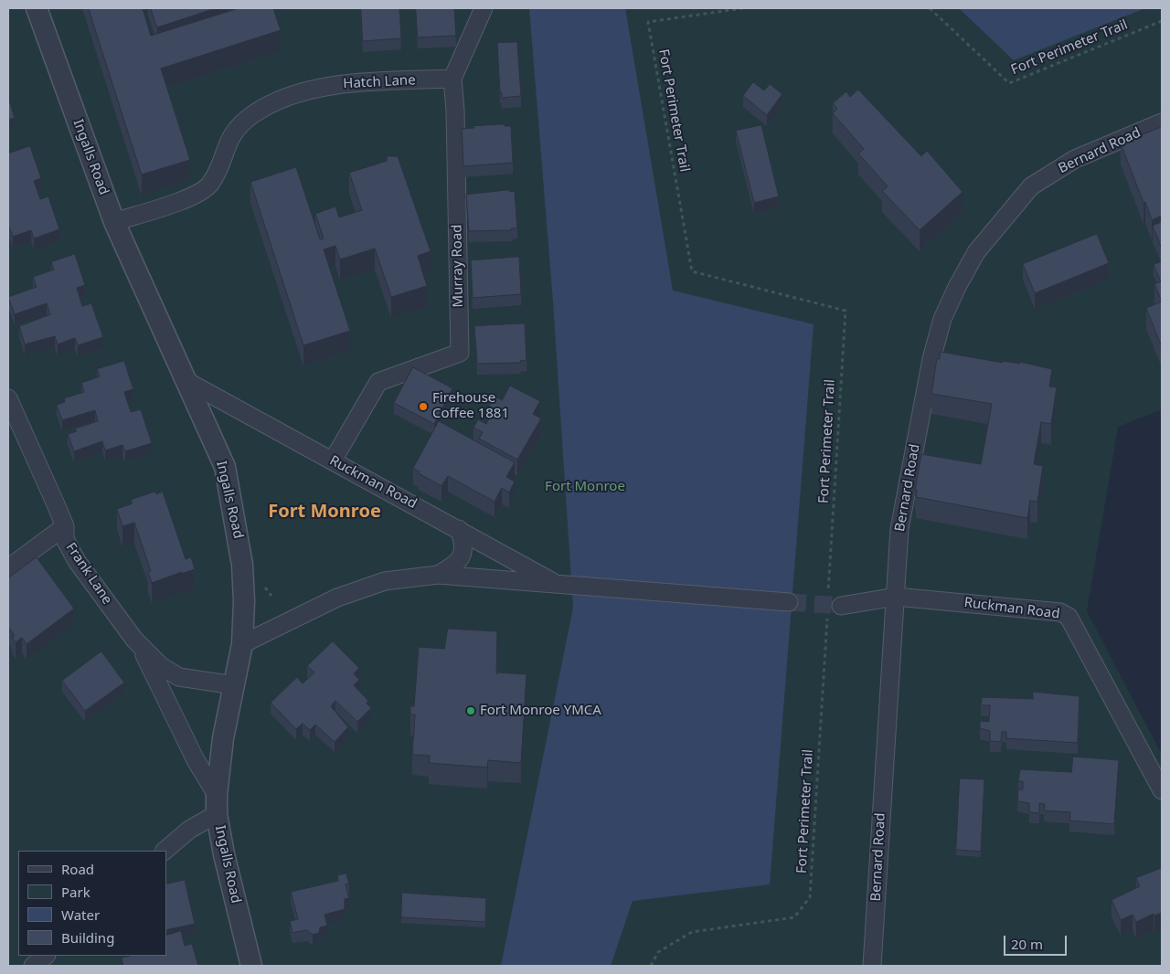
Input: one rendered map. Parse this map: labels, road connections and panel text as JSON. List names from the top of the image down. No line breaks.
{"streets":{"street":["Hatch Lane","Bernard Road","Ingalls Road","Murray Road","Ruckman Road","Frank Lane"],"path":["Fort Perimeter Trail"]},"crossings":[["Fort Perimeter Trail","Ruckman Road"],["Hatch Lane","Ingalls Road"],["Hatch Lane","Murray Road"],["Bernard Road","Ruckman Road"],["Ingalls Road","Ruckman Road"],["Ingalls Road","Frank Lane"],["Murray Road","Ruckman Road"]],"districts":["Fort Monroe"],"parks":["Fort Monroe"],"places":["Firehouse Coffee 1881","Fort Monroe YMCA"],"legend":["Road","Park","Water","Building"],"scale_bar":"20 m"}
